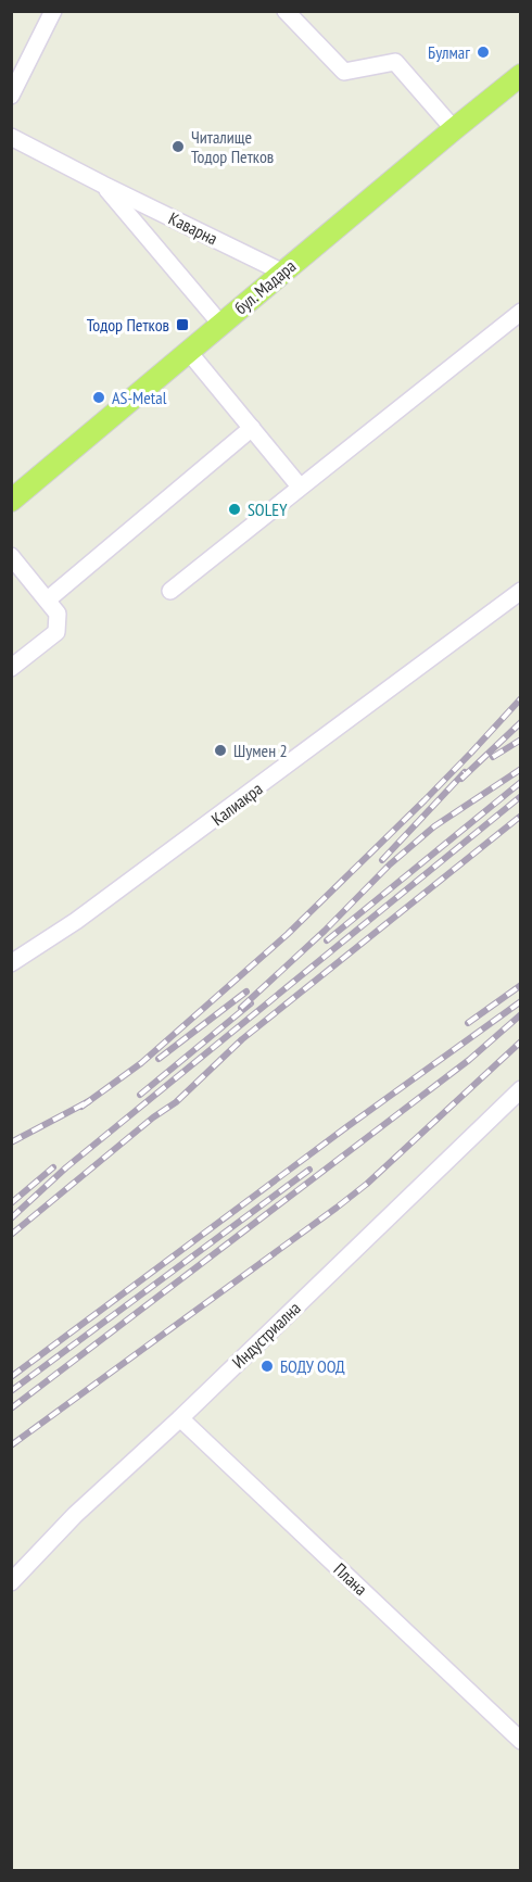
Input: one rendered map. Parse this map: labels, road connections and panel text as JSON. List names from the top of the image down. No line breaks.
{"streets":{"main road":["бул. Мадара"],"street":["Каварна","Калиакра","Индустриална","Плана"]},"crossings":[["Каварна","бул. Мадара"],["Индустриална","Плана"]],"places":{"other":["Булмаг","Читалище Тодор Петков","AS-Metal","SOLEY","Шумен 2","БОДУ ООД"],"transit":["Тодор Петков"]}}
